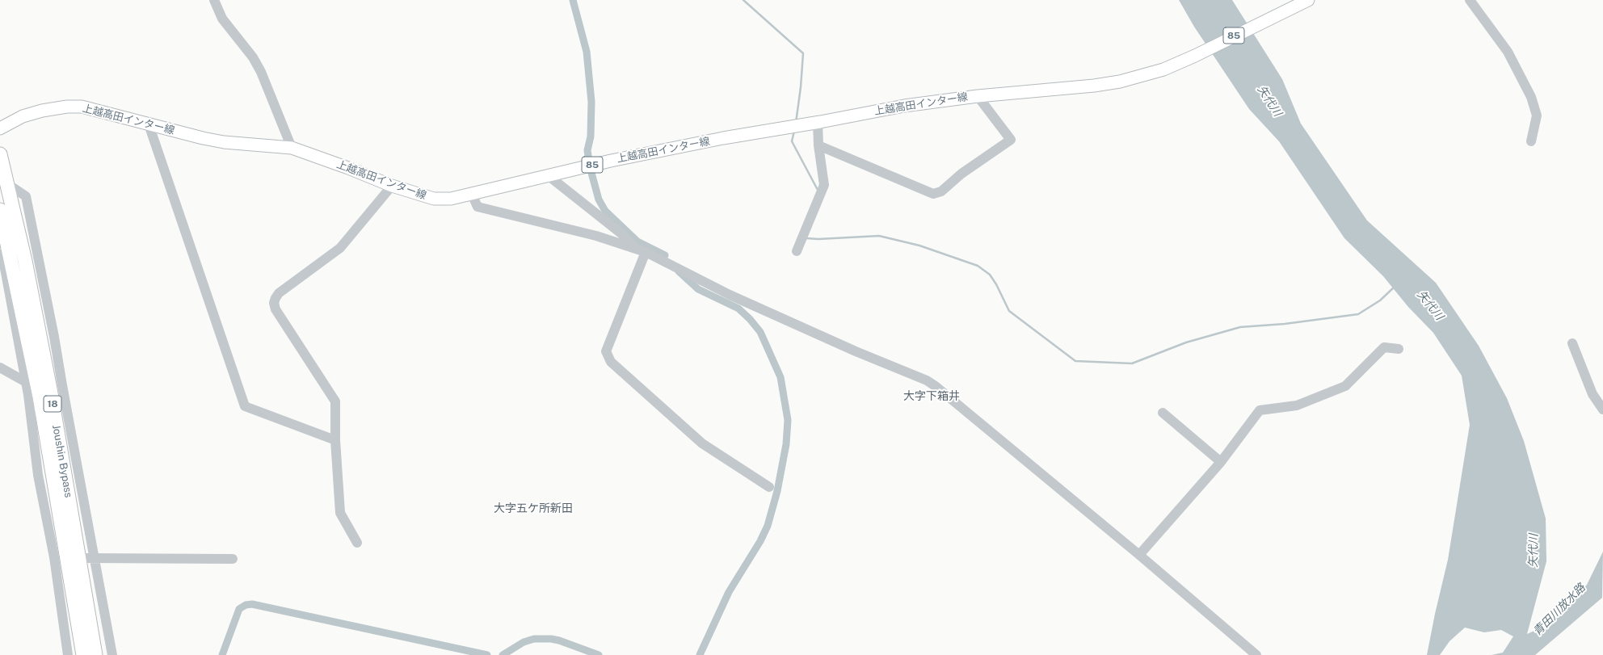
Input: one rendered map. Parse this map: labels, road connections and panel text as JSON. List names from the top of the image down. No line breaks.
{"streets":{"highway":["18","Joushin Bypass"],"main road":["85","上越高田インター線"]},"districts":["大字下箱井","大字五ケ所新田"],"water":["矢代川","青田川放水路"]}
